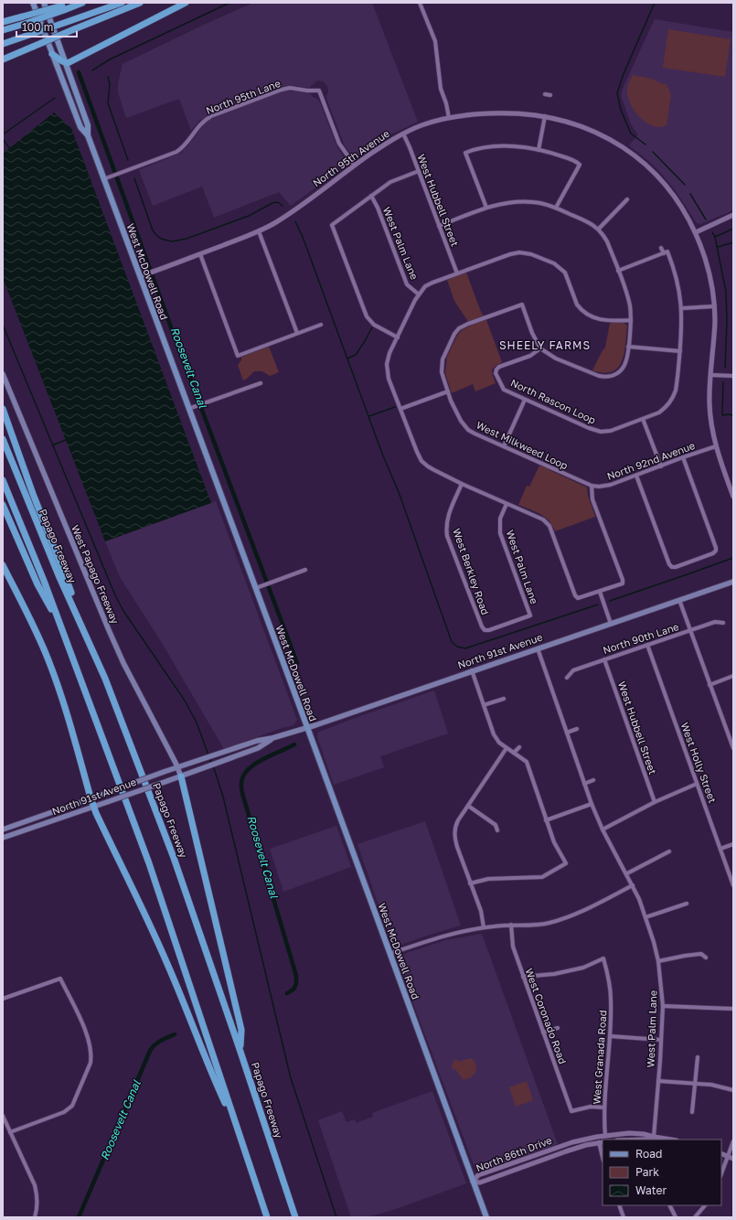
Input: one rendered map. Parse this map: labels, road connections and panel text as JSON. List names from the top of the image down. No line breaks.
{"streets":{"highway":["Papago Freeway"],"main road":["West McDowell Road","West Papago Freeway","North 91st Avenue"],"street":["North 95th Lane","North 95th Avenue","West Hubbell Street","West Palm Lane","North Rascon Loop","West Milkweed Loop","North 92nd Avenue","West Berkley Road","North 90th Lane","West Holly Street","West Coronado Road","West Granada Road","North 86th Drive"]},"crossings":[["North 95th Lane","North 95th Avenue"],["North 95th Lane","West McDowell Road"],["North 95th Avenue","West Hubbell Street"],["North 95th Avenue","West McDowell Road"],["North 95th Avenue","North 92nd Avenue"],["West Hubbell Street","North 90th Lane"],["West Palm Lane","West Berkley Road"],["West Palm Lane","North 91st Avenue"],["West Palm Lane","North 86th Drive"],["West McDowell Road","North 91st Avenue"],["West McDowell Road","North 86th Drive"],["North Rascon Loop","West Milkweed Loop"],["West Milkweed Loop","North 92nd Avenue"],["West Papago Freeway","North 91st Avenue"],["North 90th Lane","West Holly Street"],["West Coronado Road","West Granada Road"],["West Granada Road","North 86th Drive"]],"districts":["SHEELY FARMS"],"water":["Roosevelt Canal"],"legend":["Road","Park","Water"],"scale_bar":"100 m"}
